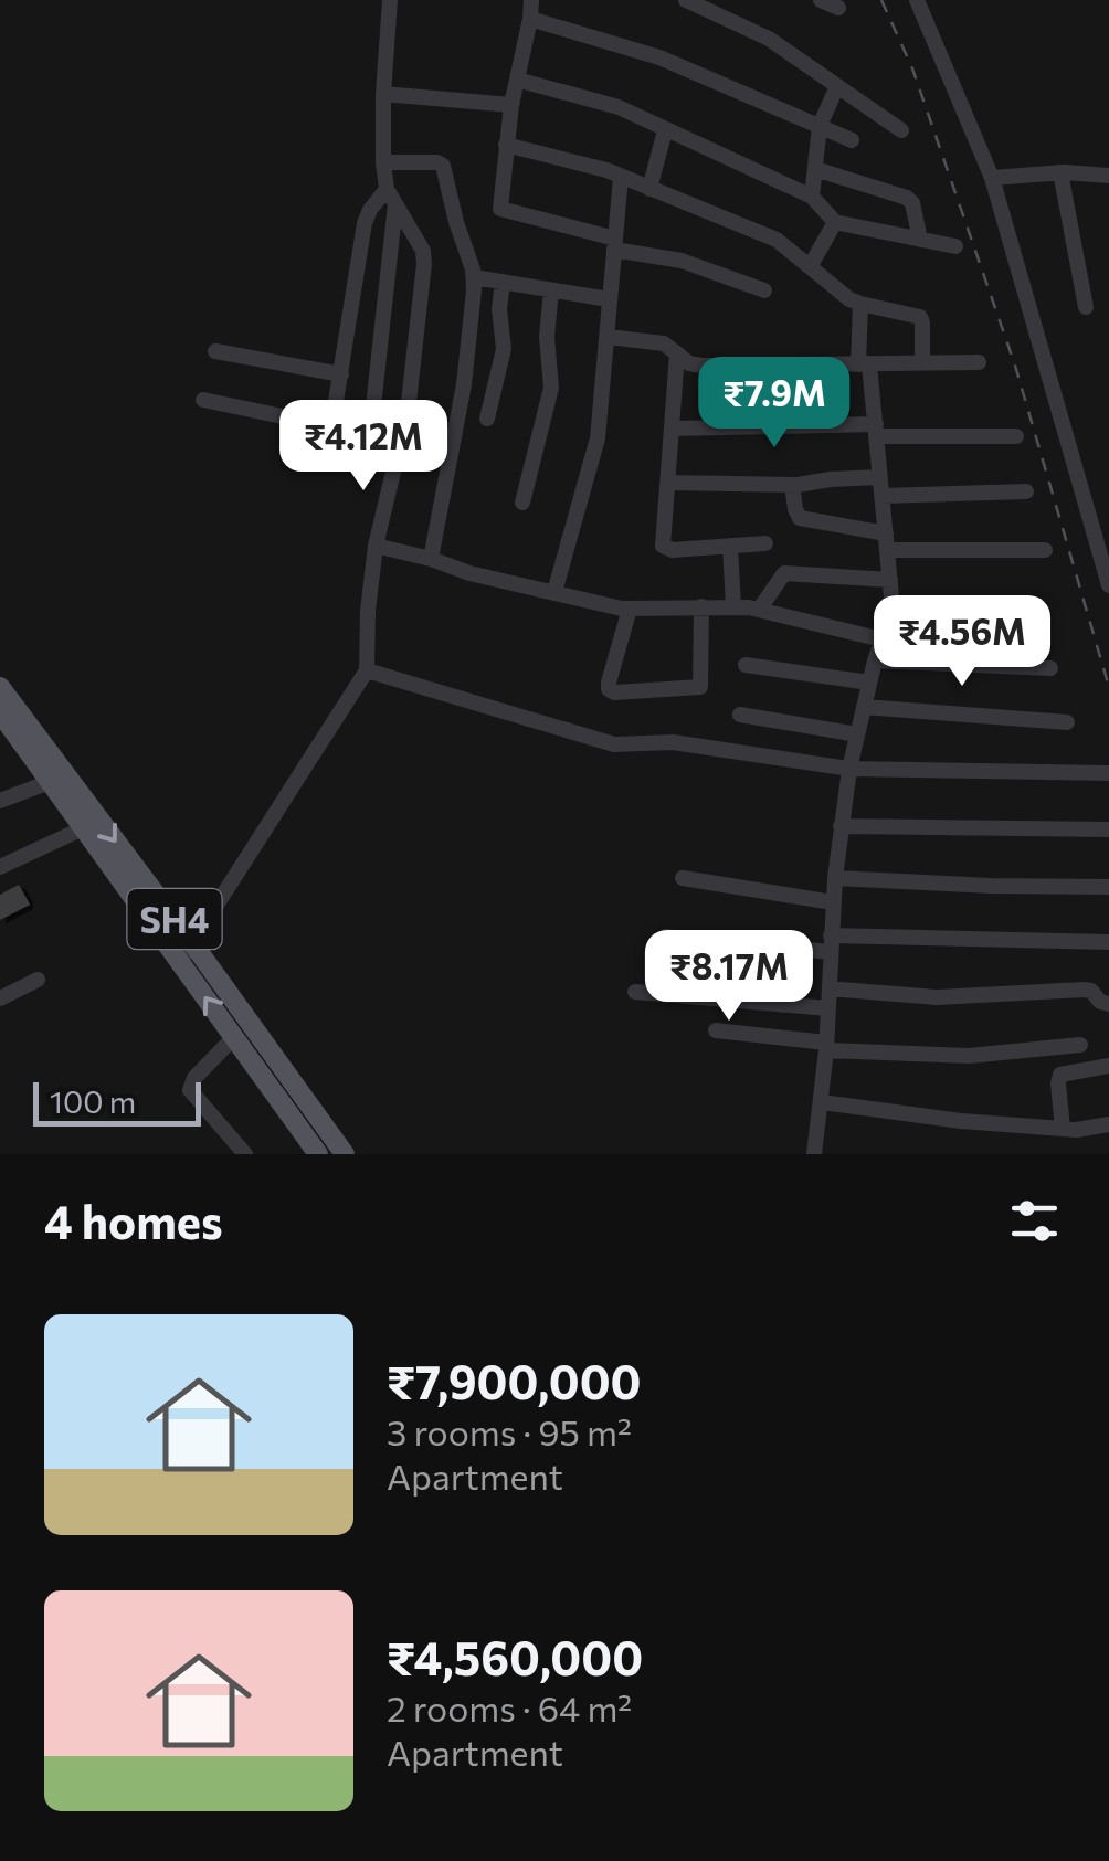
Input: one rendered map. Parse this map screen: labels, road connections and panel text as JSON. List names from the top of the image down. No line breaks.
{"streets":{"main road":["SH4"]},"scale_bar":"100 m","page":{"price":["₹7.9M","₹4.12M","₹4.56M","₹8.17M"],"scale":"100 m","heading":"4 homes","list":[{"name":"₹7,900,000","note":"3 rooms · 95 m² · Apartment"},{"name":"₹4,560,000","note":"2 rooms · 64 m² · Apartment"}]}}
